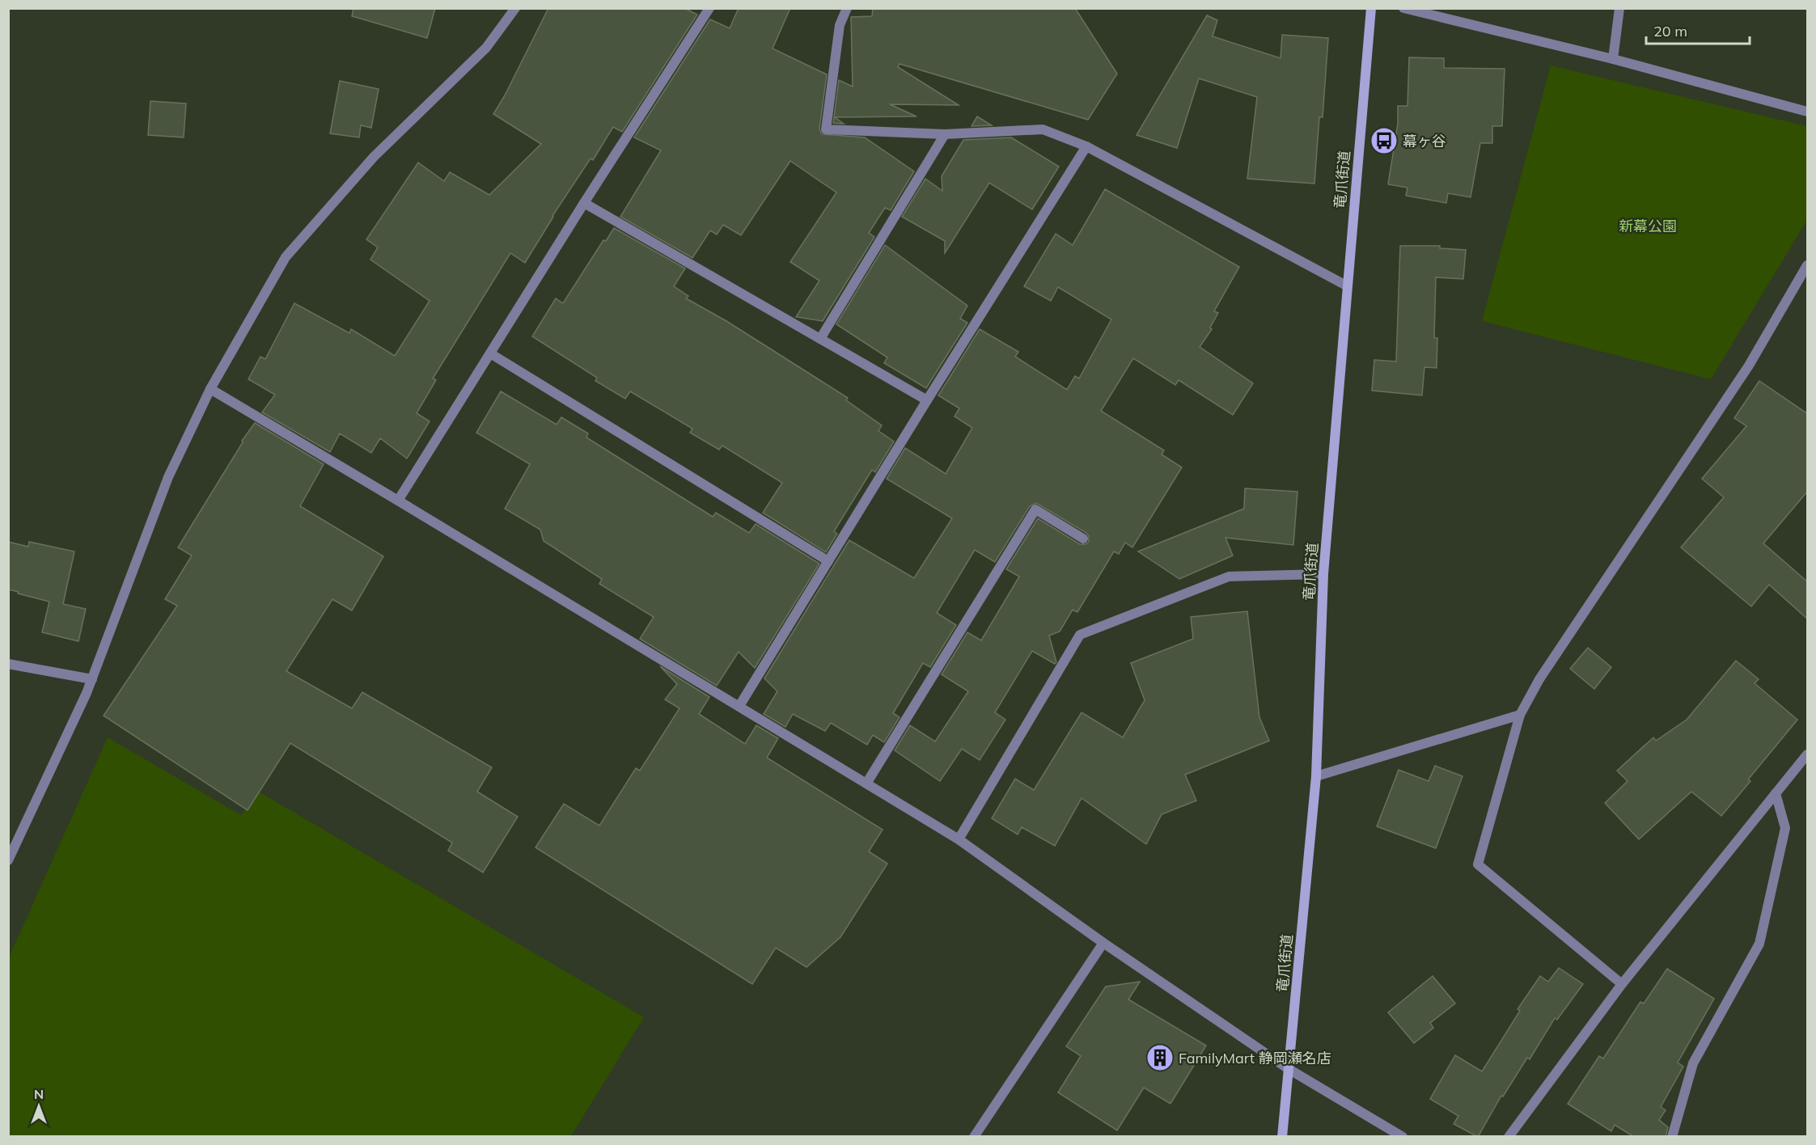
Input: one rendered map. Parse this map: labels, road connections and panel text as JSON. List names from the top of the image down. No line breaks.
{"streets":{"main road":["竜爪街道"]},"parks":["新幕公園"],"places":{"bus stop":["幕ヶ谷"],"building":["FamilyMart 静岡瀬名店"]},"scale_bar":"20 m","north":"top"}
